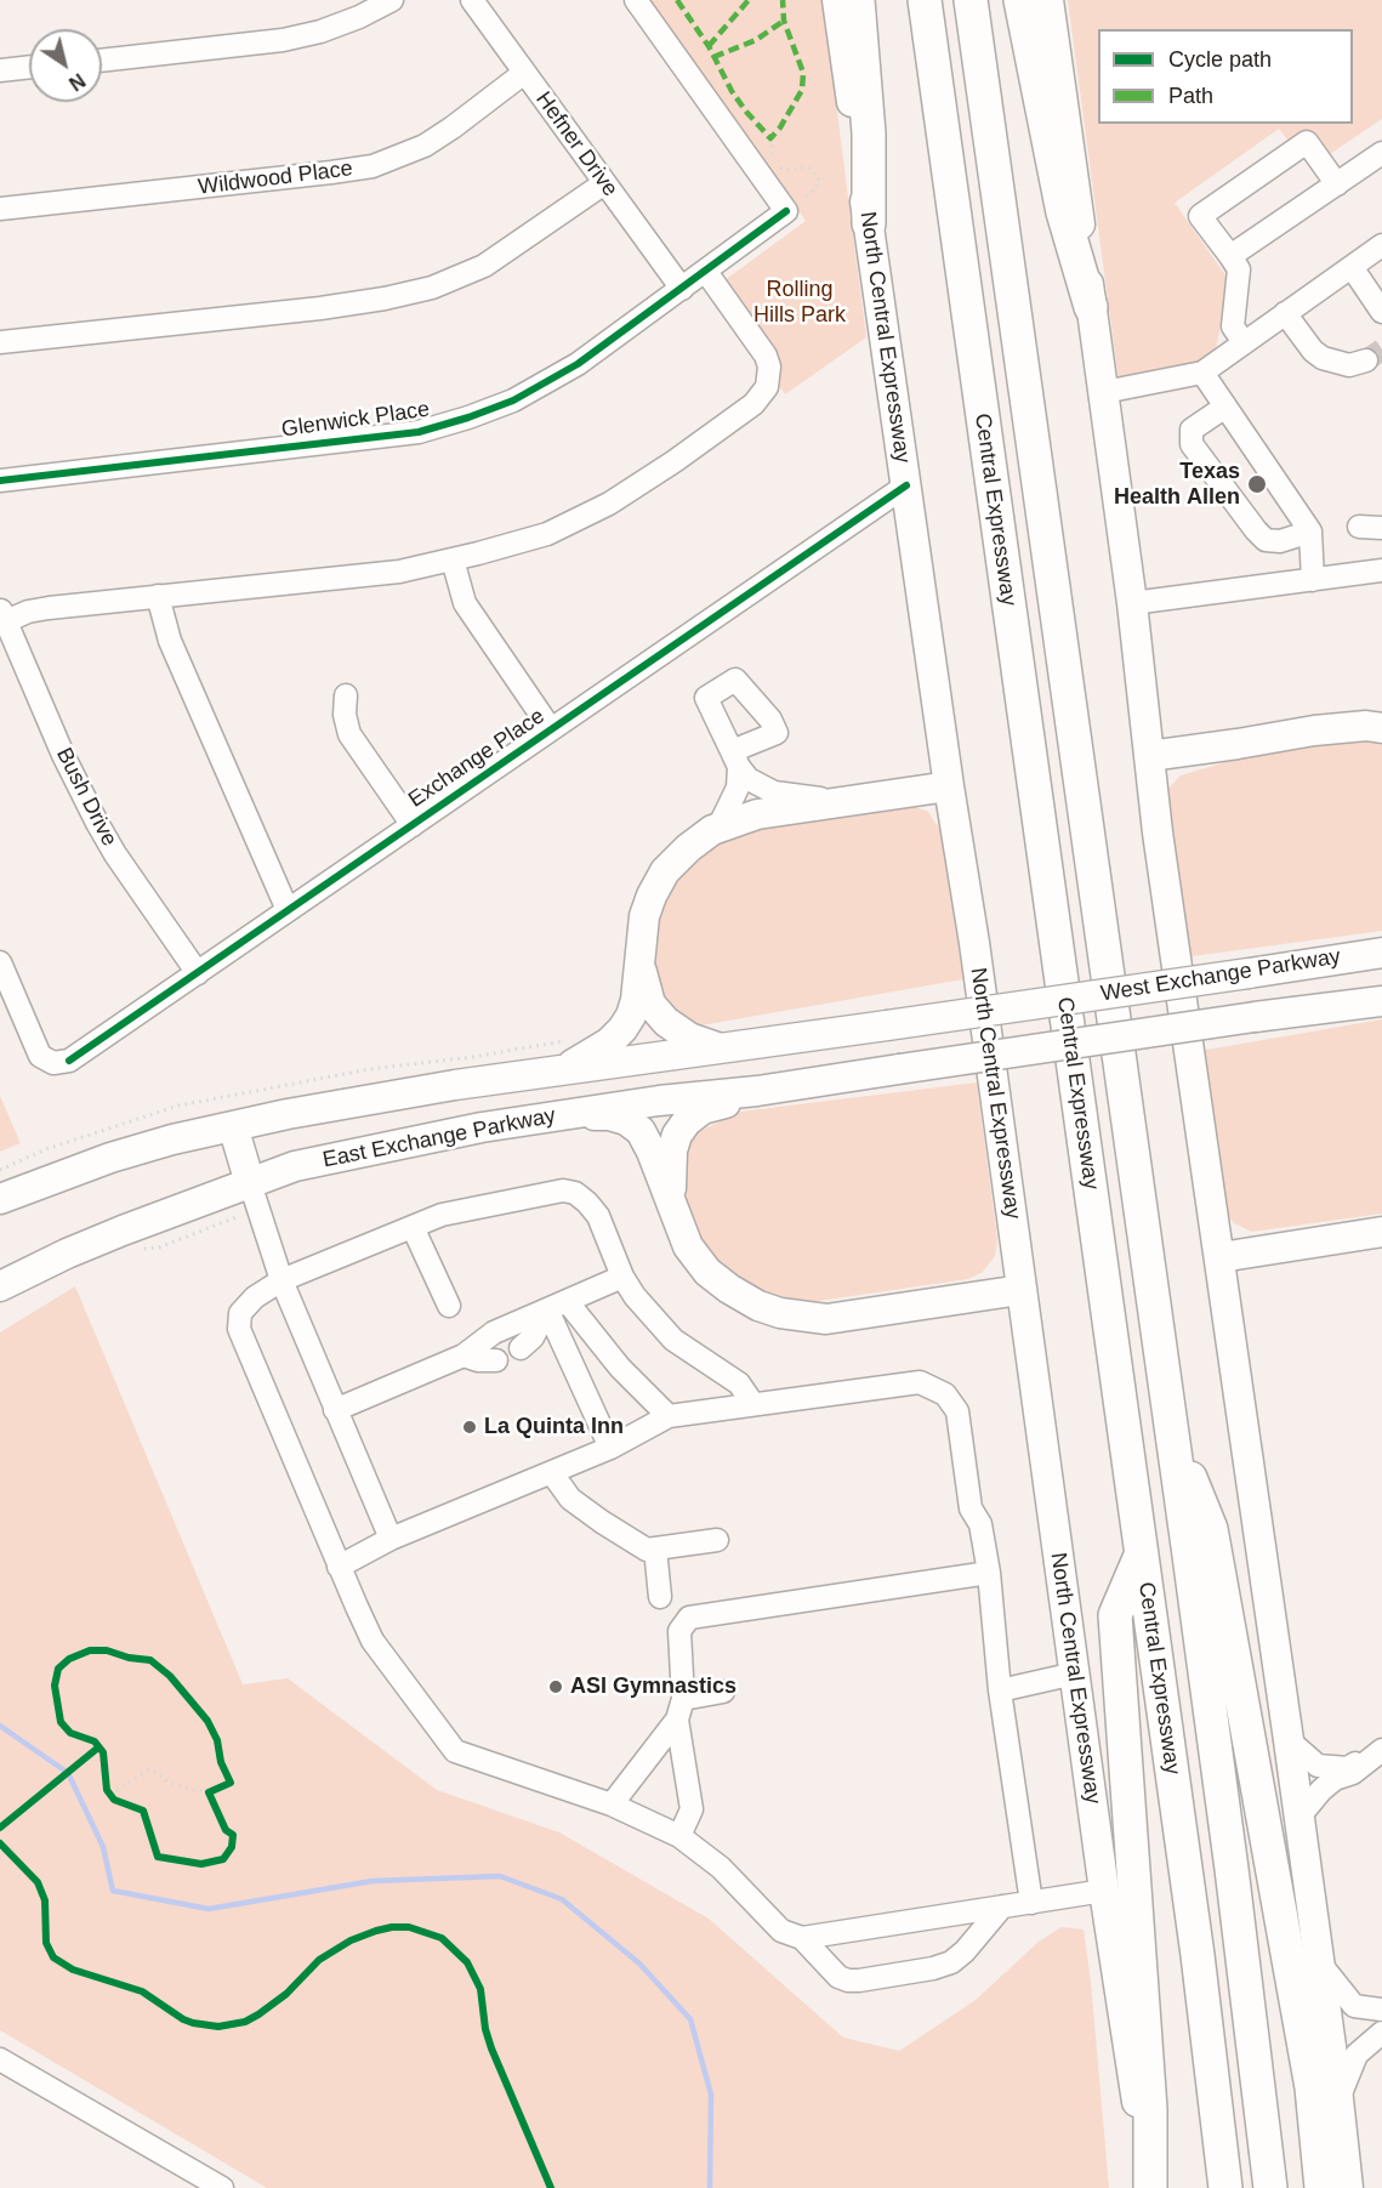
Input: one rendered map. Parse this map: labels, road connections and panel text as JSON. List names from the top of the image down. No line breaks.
{"streets":{"highway":["Central Expressway"],"main road":["North Central Expressway","West Exchange Parkway","East Exchange Parkway"],"street":["Hefner Drive","Wildwood Place","Glenwick Place","Exchange Place","Bush Drive"]},"crossings":[["Hefner Drive","Wildwood Place"],["Hefner Drive","Glenwick Place"],["North Central Expressway","Exchange Place"],["Exchange Place","Bush Drive"],["West Exchange Parkway","East Exchange Parkway"]],"parks":["Rolling Hills Park"],"places":["Texas Health Allen","La Quinta Inn","ASI Gymnastics"],"legend":["Cycle path","Path"],"north":"bottom right"}
